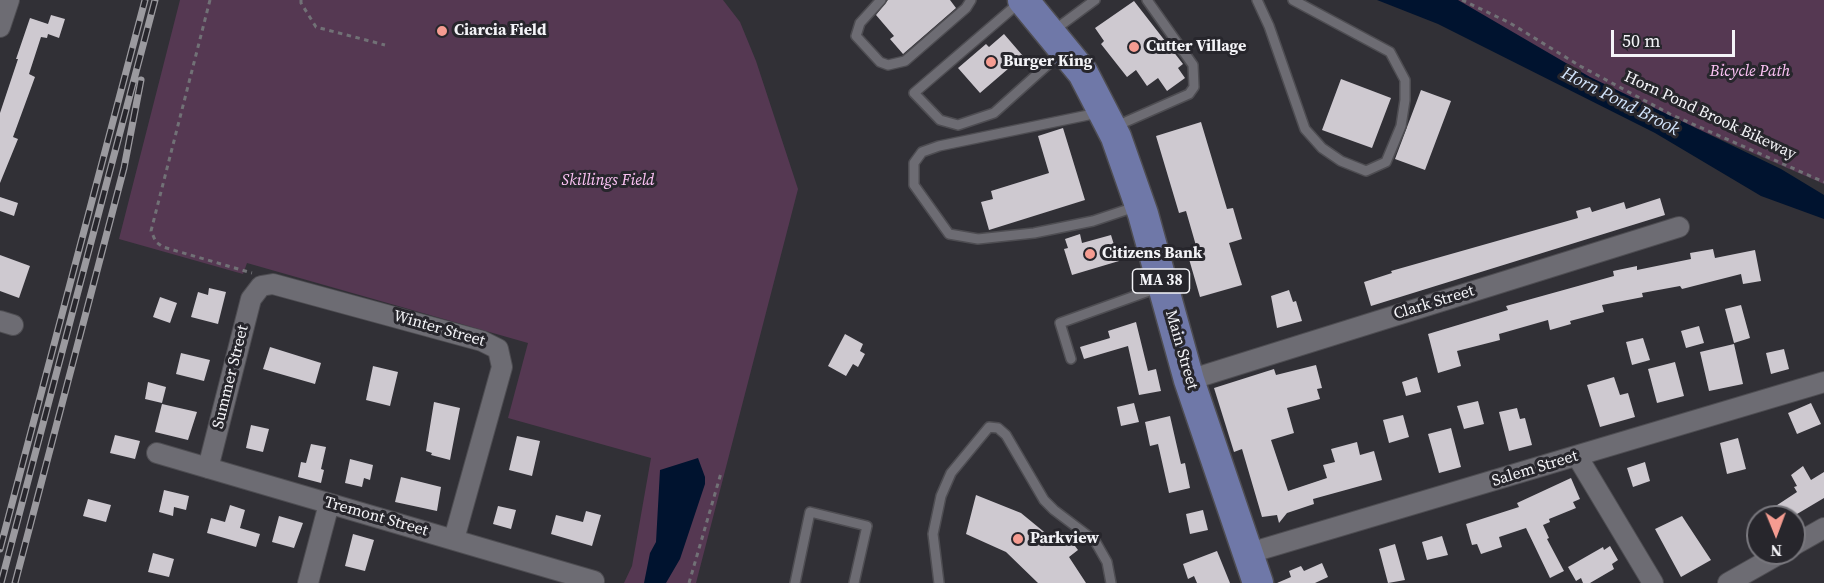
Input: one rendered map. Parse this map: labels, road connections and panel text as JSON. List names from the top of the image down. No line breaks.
{"streets":{"main road":["MA 38","Main Street"],"street":["Clark Street","Winter Street","Summer Street","Salem Street","Tremont Street"],"path":["Horn Pond Brook Bikeway"]},"crossings":[["Clark Street","Main Street"],["Winter Street","Summer Street"],["Winter Street","Tremont Street"],["Main Street","Salem Street"],["Summer Street","Tremont Street"]],"water":["Horn Pond Brook"],"parks":["Bicycle Path","Skillings Field"],"places":["Ciarcia Field","Cutter Village","Burger King","Citizens Bank","Parkview"],"scale_bar":"50 m","north":"bottom"}
